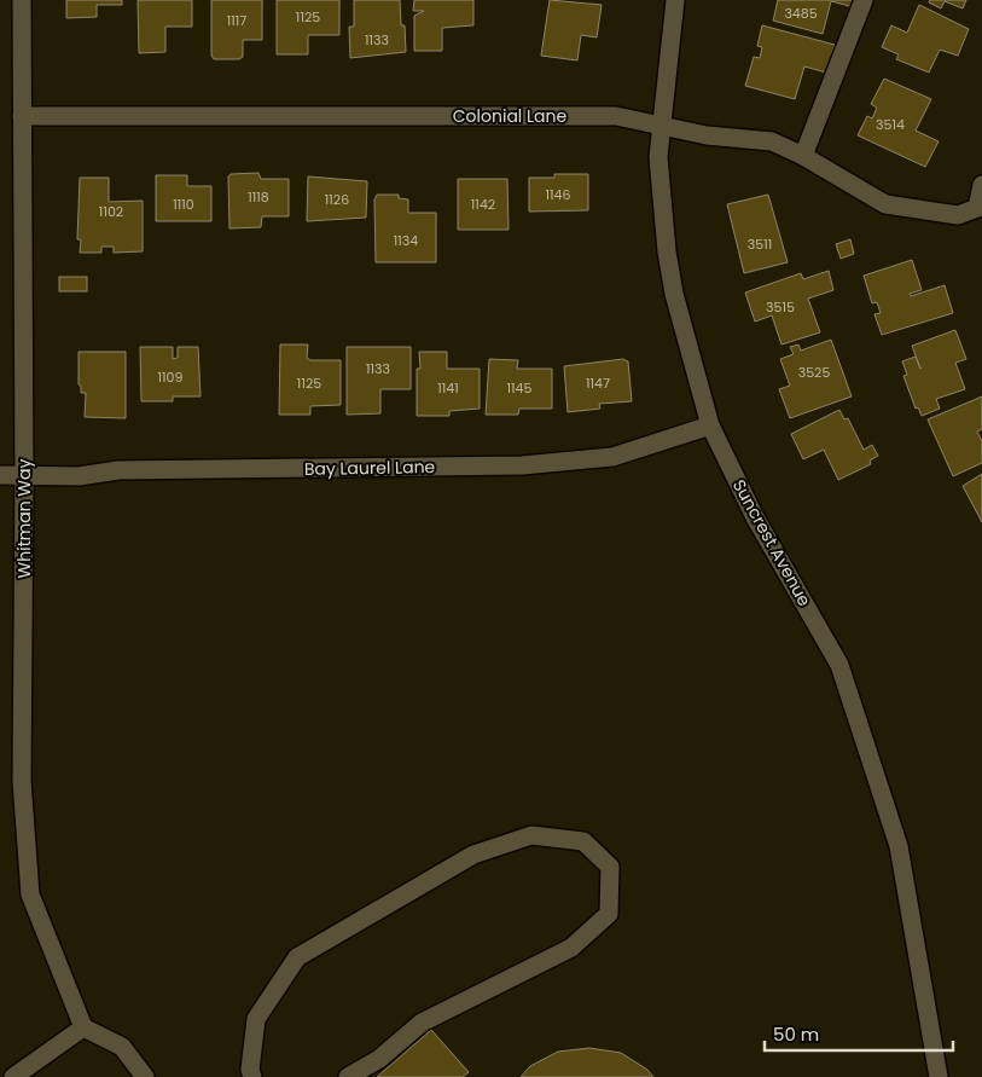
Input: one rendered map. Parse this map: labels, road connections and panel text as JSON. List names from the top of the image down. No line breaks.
{"streets":{"street":["Colonial Lane","Bay Laurel Lane","Whitman Way","Suncrest Avenue"]},"crossings":[["Colonial Lane","Whitman Way"],["Colonial Lane","Suncrest Avenue"],["Bay Laurel Lane","Whitman Way"],["Bay Laurel Lane","Suncrest Avenue"]],"house_numbers":["3485","1125","1117","1133","3514","1146","1118","1126","1110","1142","1102","1134","3511","3515","1133","3525","1109","1125","1147","1141","1145"],"scale_bar":"50 m"}
